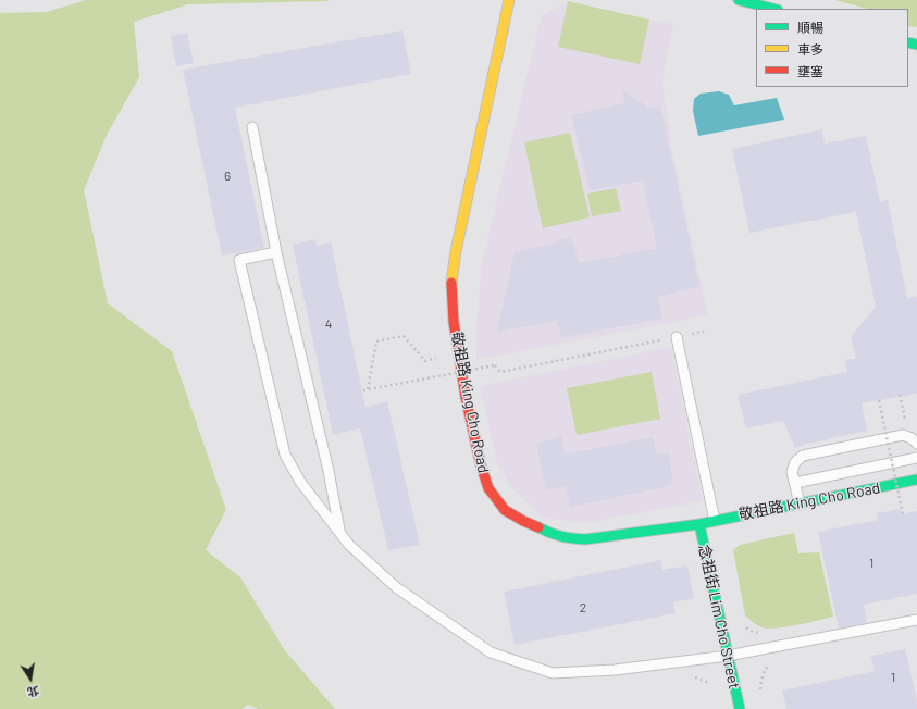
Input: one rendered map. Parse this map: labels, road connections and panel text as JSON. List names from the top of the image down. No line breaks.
{"streets":{"street":["敬祖路 King Cho Road","念祖街 Lim Cho Street"]},"crossings":[["敬祖路 King Cho Road","念祖街 Lim Cho Street"]],"house_numbers":["6","4","1","2","1"],"legend":["順暢","車多","壅塞"],"north":"bottom"}
